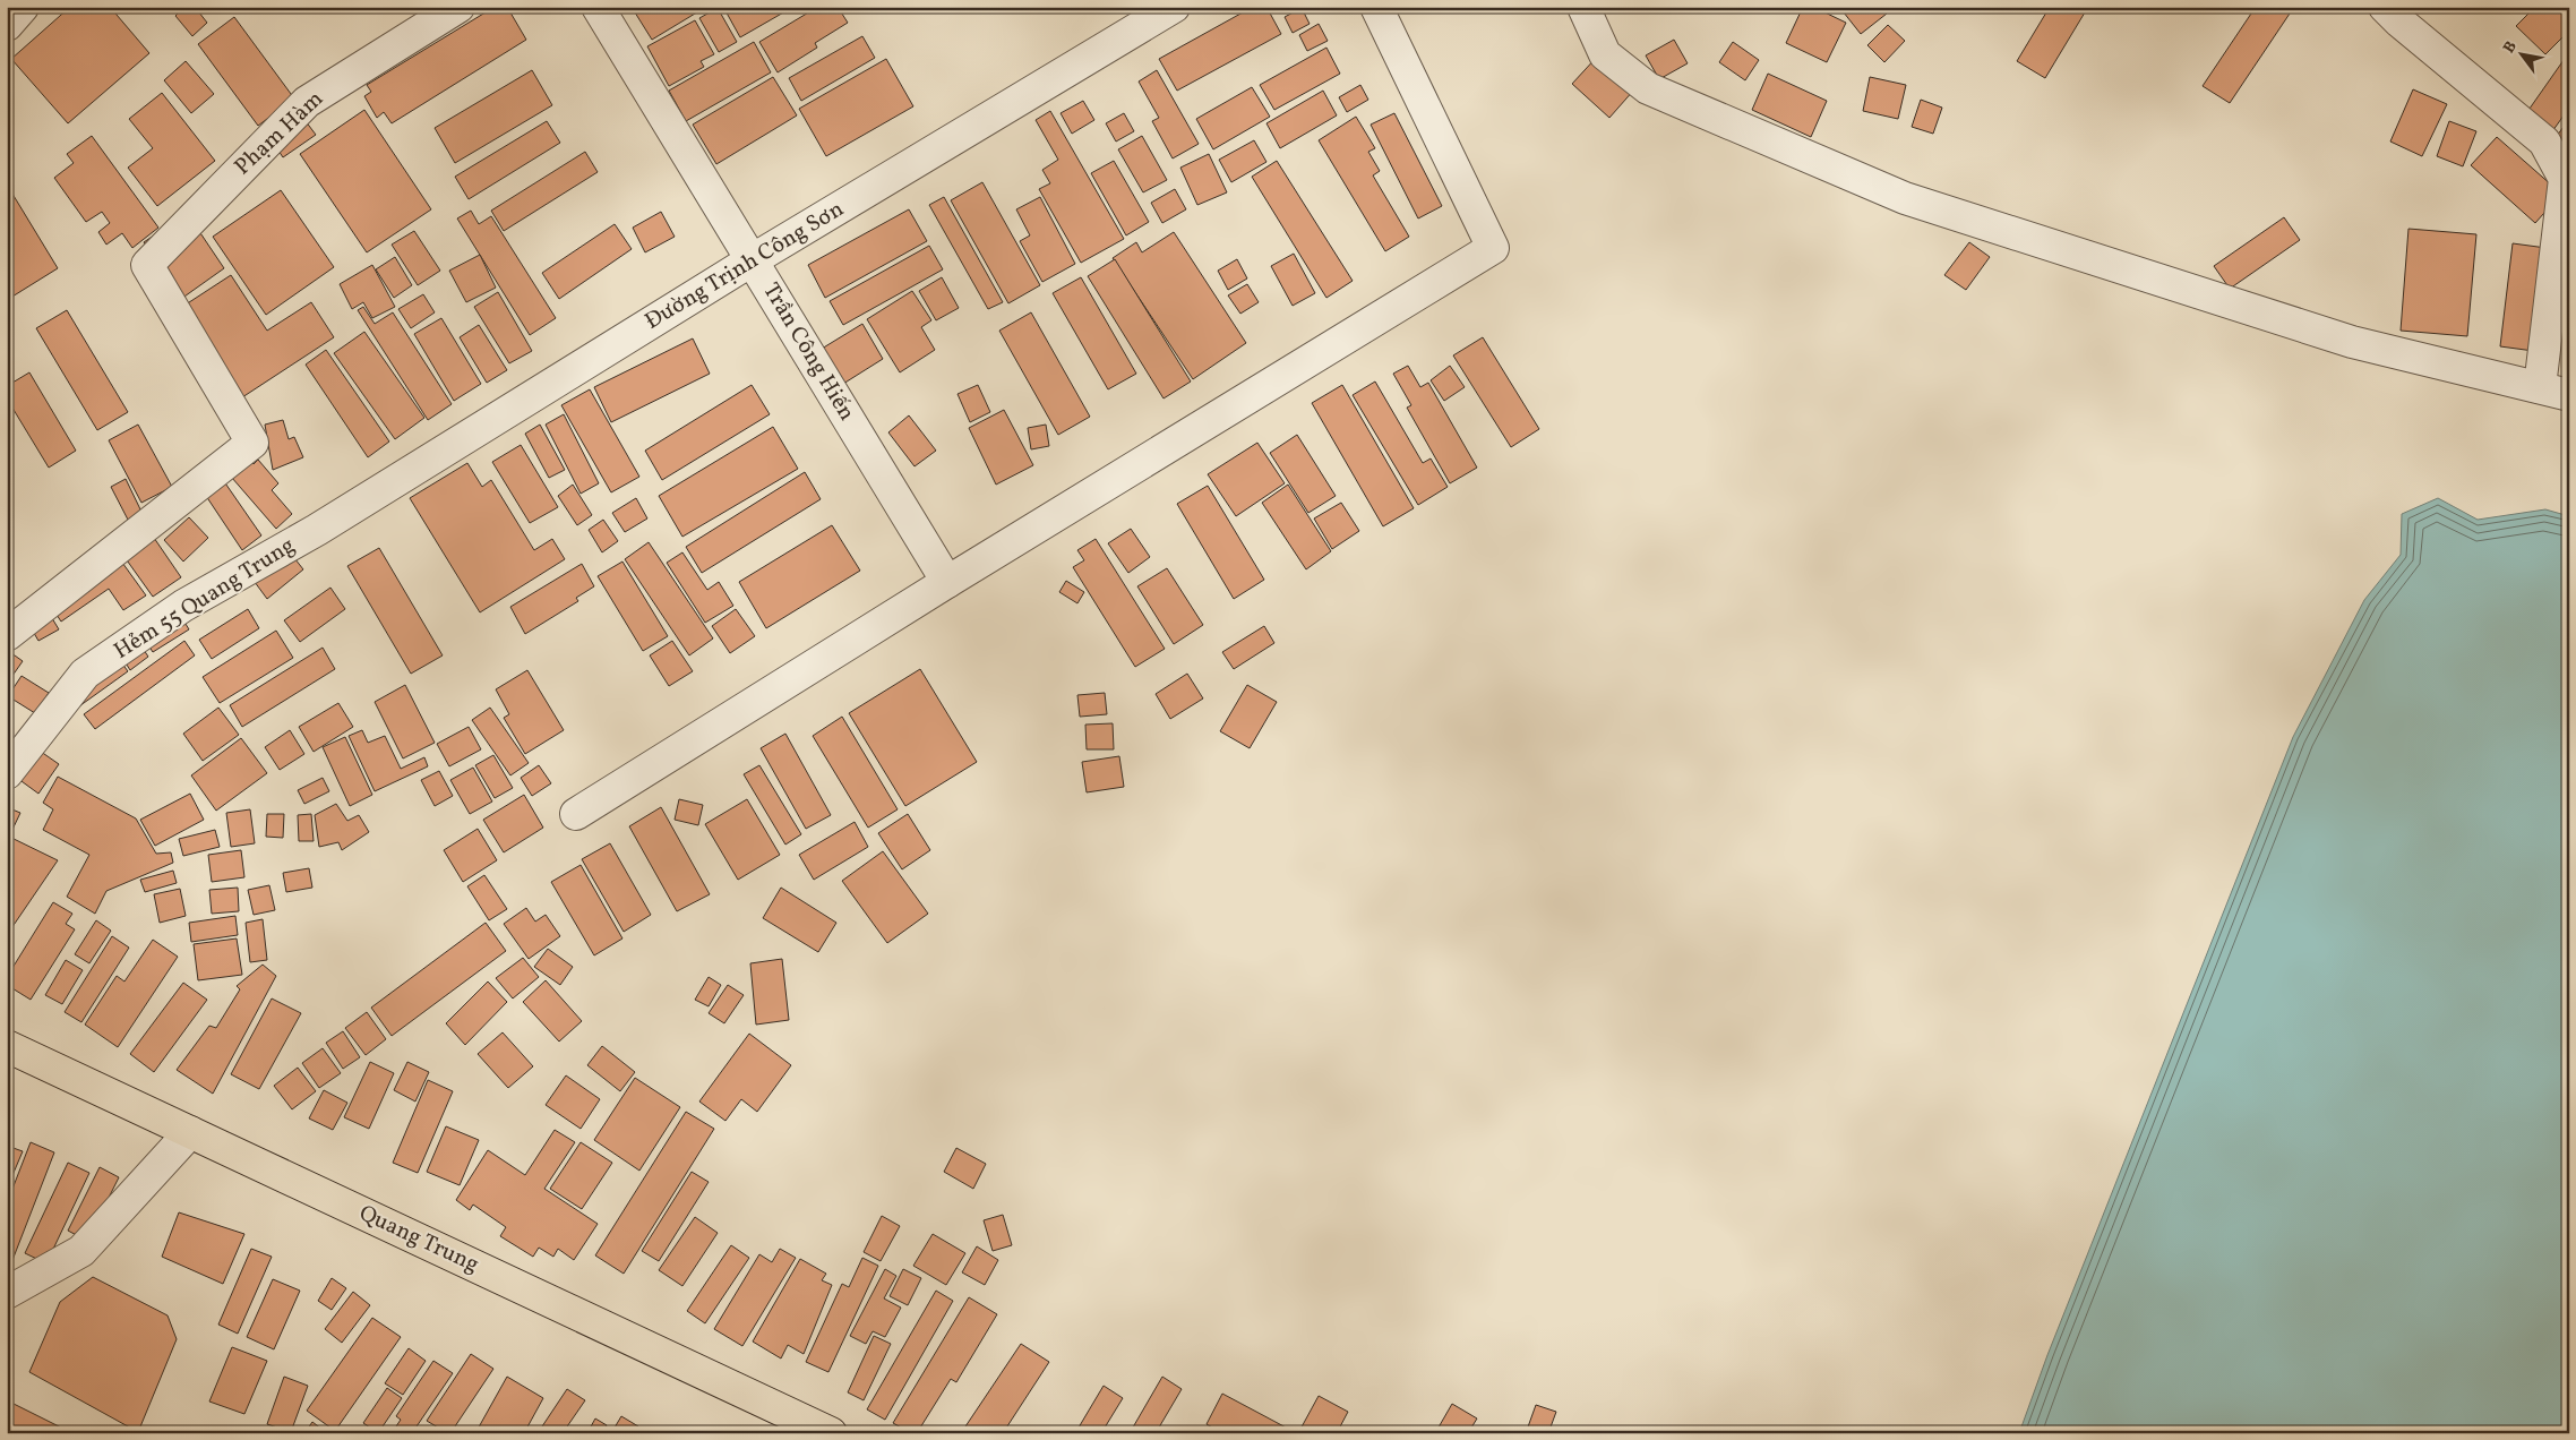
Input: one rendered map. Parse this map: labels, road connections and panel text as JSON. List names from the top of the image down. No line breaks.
{"streets":{"main road":["Quang Trung"],"street":["Phạm Hàm","Đường Trịnh Công Sơn","Trần Công Hiến","Hẻm 55 Quang Trung"]},"crossings":[["Đường Trịnh Công Sơn","Trần Công Hiến"],["Đường Trịnh Công Sơn","Hẻm 55 Quang Trung"]],"north":"top left"}
